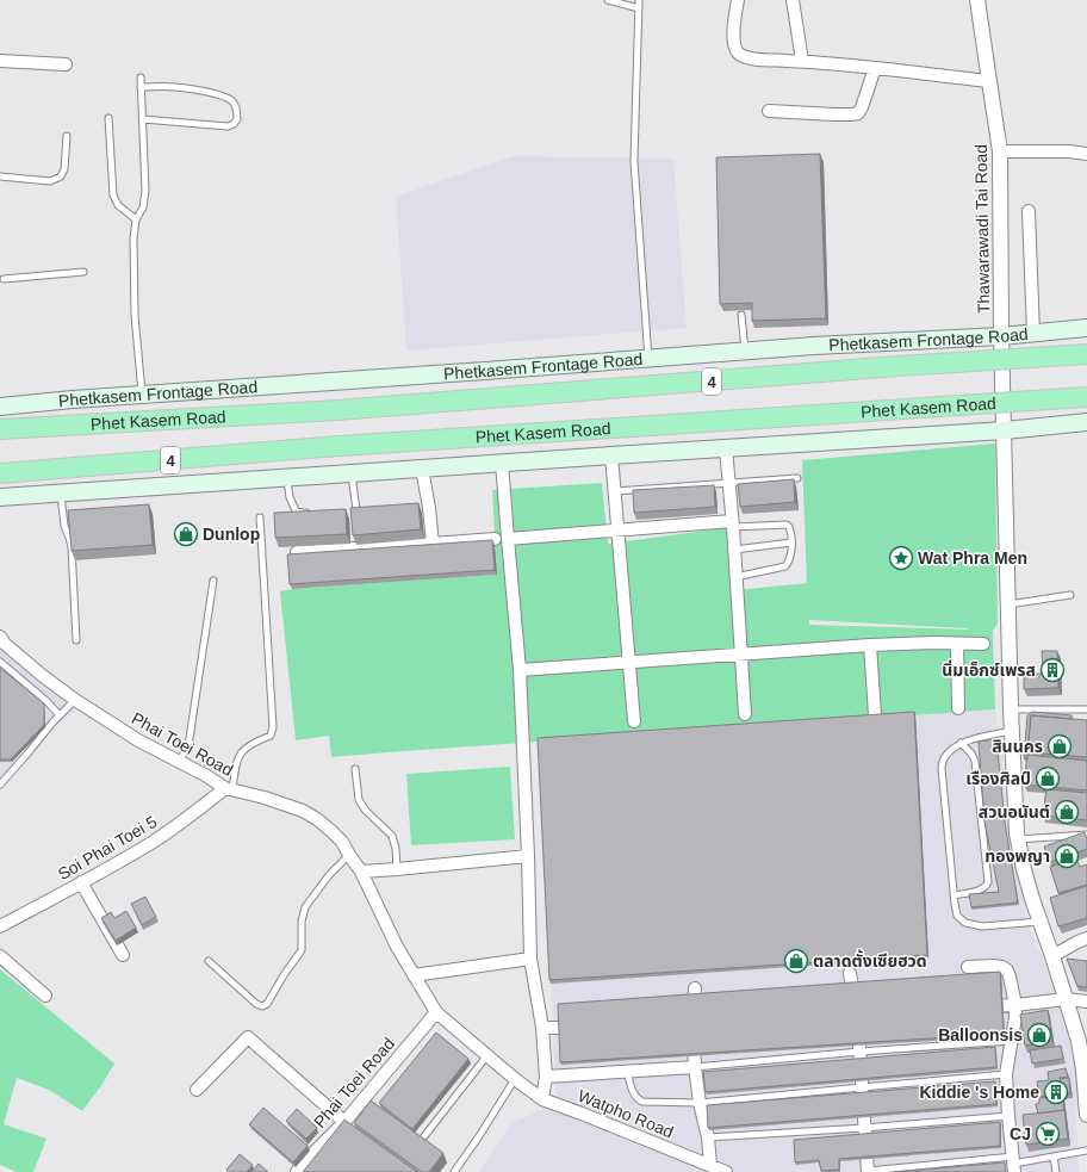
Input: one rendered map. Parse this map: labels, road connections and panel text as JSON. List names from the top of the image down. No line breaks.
{"streets":{"highway":["4","Phet Kasem Road"],"main road":["Phetkasem Frontage Road"],"street":["Thawarawadi Tai Road","Phai Toei Road","Soi Phai Toei 5","Watpho Road"]},"crossings":[["Thawarawadi Tai Road","Phetkasem Frontage Road"],["Thawarawadi Tai Road","4"],["Phai Toei Road","Soi Phai Toei 5"],["Phai Toei Road","Watpho Road"]],"places":{"shop":["Dunlop","สินนคร","เรืองศิลป์","สวนอนันต์","ทองพญา","ตลาดตั้งเซียฮวด","Balloonsis"],"place":["Wat Phra Men"],"building":["นิ่มเอ็กซ์เพรส","Kiddie 's Home"],"supermarket":["CJ"]}}
